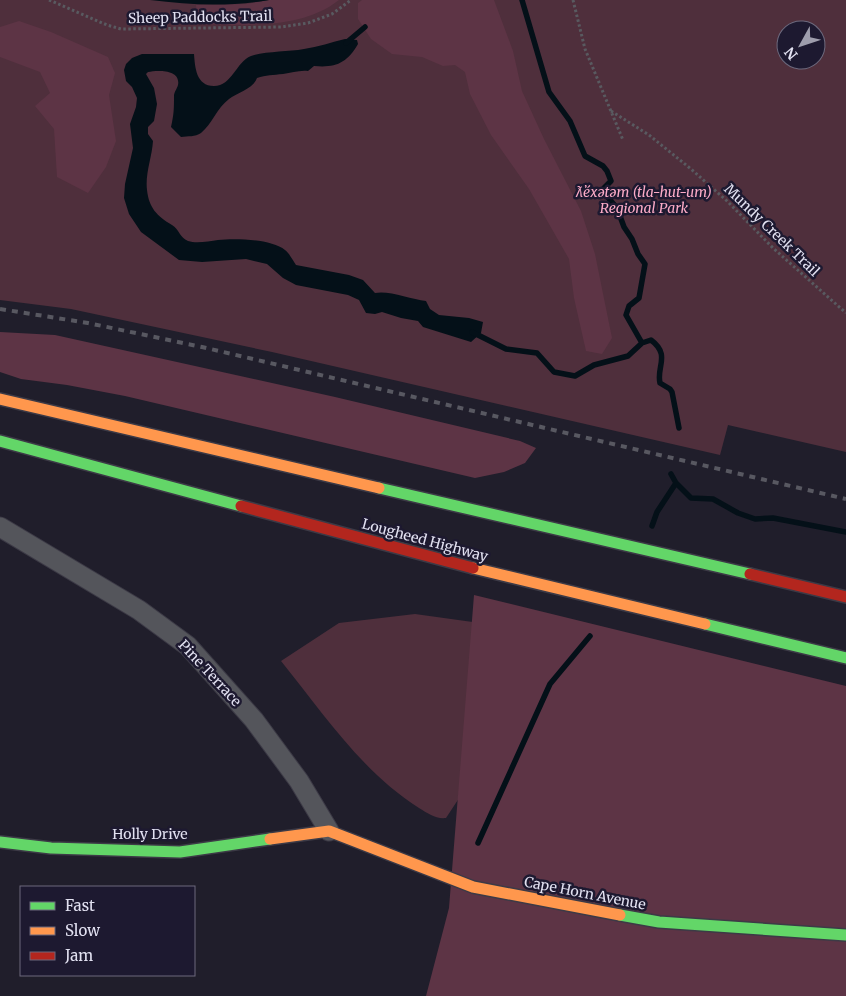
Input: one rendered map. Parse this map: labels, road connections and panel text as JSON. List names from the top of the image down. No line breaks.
{"streets":{"main road":["Lougheed Highway","Holly Drive","Cape Horn Avenue"],"street":["Pine Terrace"],"path":["Sheep Paddocks Trail","Mundy Creek Trail"]},"crossings":[["Pine Terrace","Holly Drive"],["Pine Terrace","Cape Horn Avenue"],["Holly Drive","Cape Horn Avenue"]],"parks":["ƛ̓éxətəm (tla-hut-um) Regional Park"],"legend":["Fast","Slow","Jam"],"north":"bottom left"}
